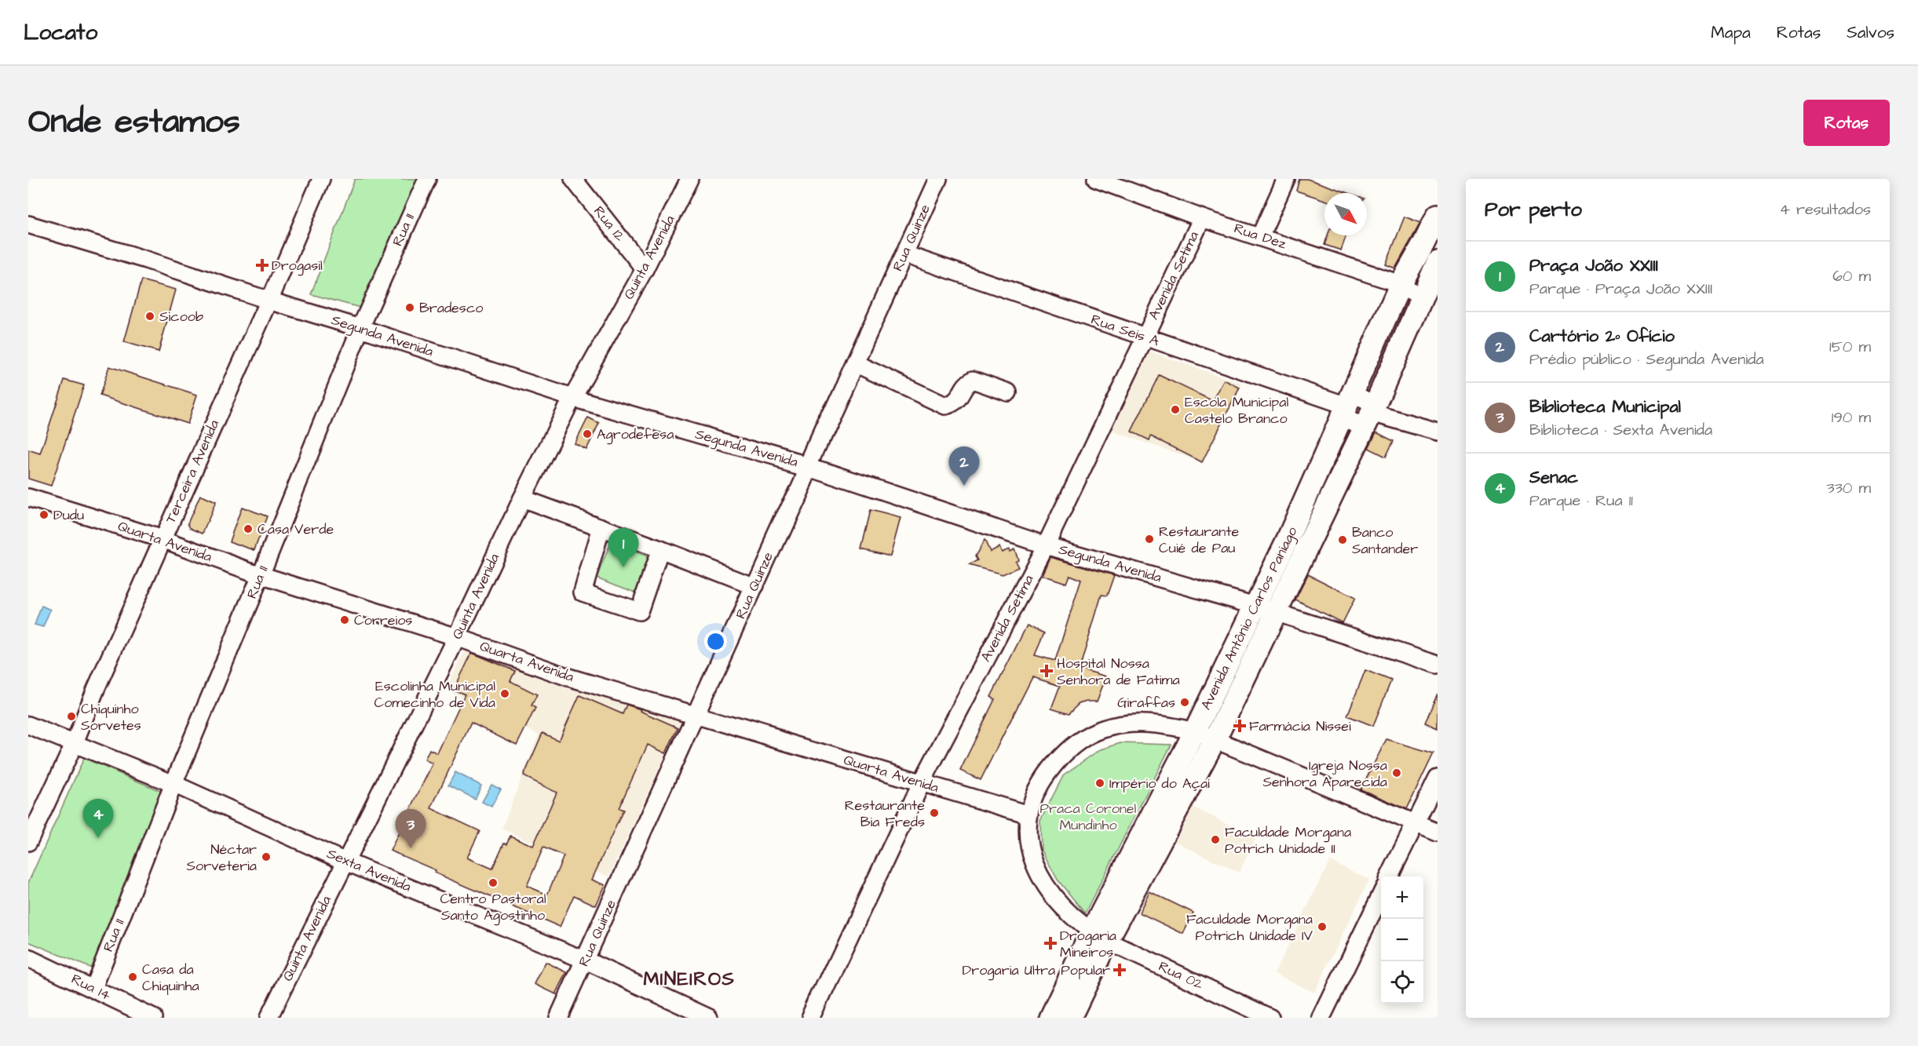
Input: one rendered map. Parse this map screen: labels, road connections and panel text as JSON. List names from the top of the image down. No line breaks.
{"streets":{"main road":["Avenida Antônio Carlos Paniago"],"street":["Rua 12","Rua 11","Rua Dez","Rua Quinze","Quinta Avenida","Avenida Setima","Rua Seis A","Segunda Avenida","Terceira Avenida","Quarta Avenida","Sexta Avenida","Rua 02","Rua 14"]},"crossings":[["Rua 12","Quinta Avenida"],["Rua 11","Segunda Avenida"],["Rua 11","Quarta Avenida"],["Rua 11","Sexta Avenida"],["Rua 11","Rua 14"],["Rua Dez","Avenida Setima"],["Rua Dez","Avenida Antônio Carlos Paniago"],["Rua Quinze","Rua Seis A"],["Rua Quinze","Segunda Avenida"],["Rua Quinze","Quarta Avenida"],["Rua Quinze","Sexta Avenida"],["Quinta Avenida","Segunda Avenida"],["Quinta Avenida","Quarta Avenida"],["Quinta Avenida","Sexta Avenida"],["Avenida Setima","Rua Seis A"],["Avenida Setima","Segunda Avenida"],["Avenida Setima","Quarta Avenida"],["Rua Seis A","Avenida Antônio Carlos Paniago"],["Segunda Avenida","Terceira Avenida"],["Segunda Avenida","Avenida Antônio Carlos Paniago"],["Terceira Avenida","Quarta Avenida"],["Terceira Avenida","Sexta Avenida"],["Quarta Avenida","Rua 02"],["Avenida Antônio Carlos Paniago","Rua 02"]],"districts":["MINEIROS"],"parks":["Praca Coronel Mundinho"],"places":{"health":["Drogasil","Hospital Nossa Senhora de Fatima","Farmácia Nissei","Drogaria Mineiros","Drogaria Ultra Popular"],"other":["Bradesco","Sicoob","Escola Municipal Castelo Branco","Agrodefesa","Dudu","Casa Verde","Restaurante Cuié de Pau","Banco Santander","Correios","Escolinha Municipal Comecinho de Vida","Giraffas","Chiquinho Sorvetes","Igreja Nossa Senhora Aparecida","Império do Açaí","Restaurante Bia Freds","Faculdade Morgana Potrich Unidade II","Néctar Sorveteria","Centro Pastoral Santo Agostinho","Faculdade Morgana Potrich Unidade IV","Casa da Chiquinha"]},"north":"bottom right","page":{"header":"Locato","nav":["Mapa","Rotas","Salvos"],"title":"Onde estamos","buttons":"Rotas","heading":["Por perto","4 resultados"],"list":[{"mark":"1","name":"Praça João XXIII","note":"Parque · Praça João XXIII","value":"60 m"},{"mark":"2","name":"Cartório 2º Ofício","note":"Prédio público · Segunda Avenida","value":"150 m"},{"mark":"3","name":"Biblioteca Municipal","note":"Biblioteca · Sexta Avenida","value":"190 m"},{"mark":"4","name":"Senac","note":"Parque · Rua 11","value":"330 m"}],"pins":["2","1","4","3"],"map_buttons":["+","−"]}}
